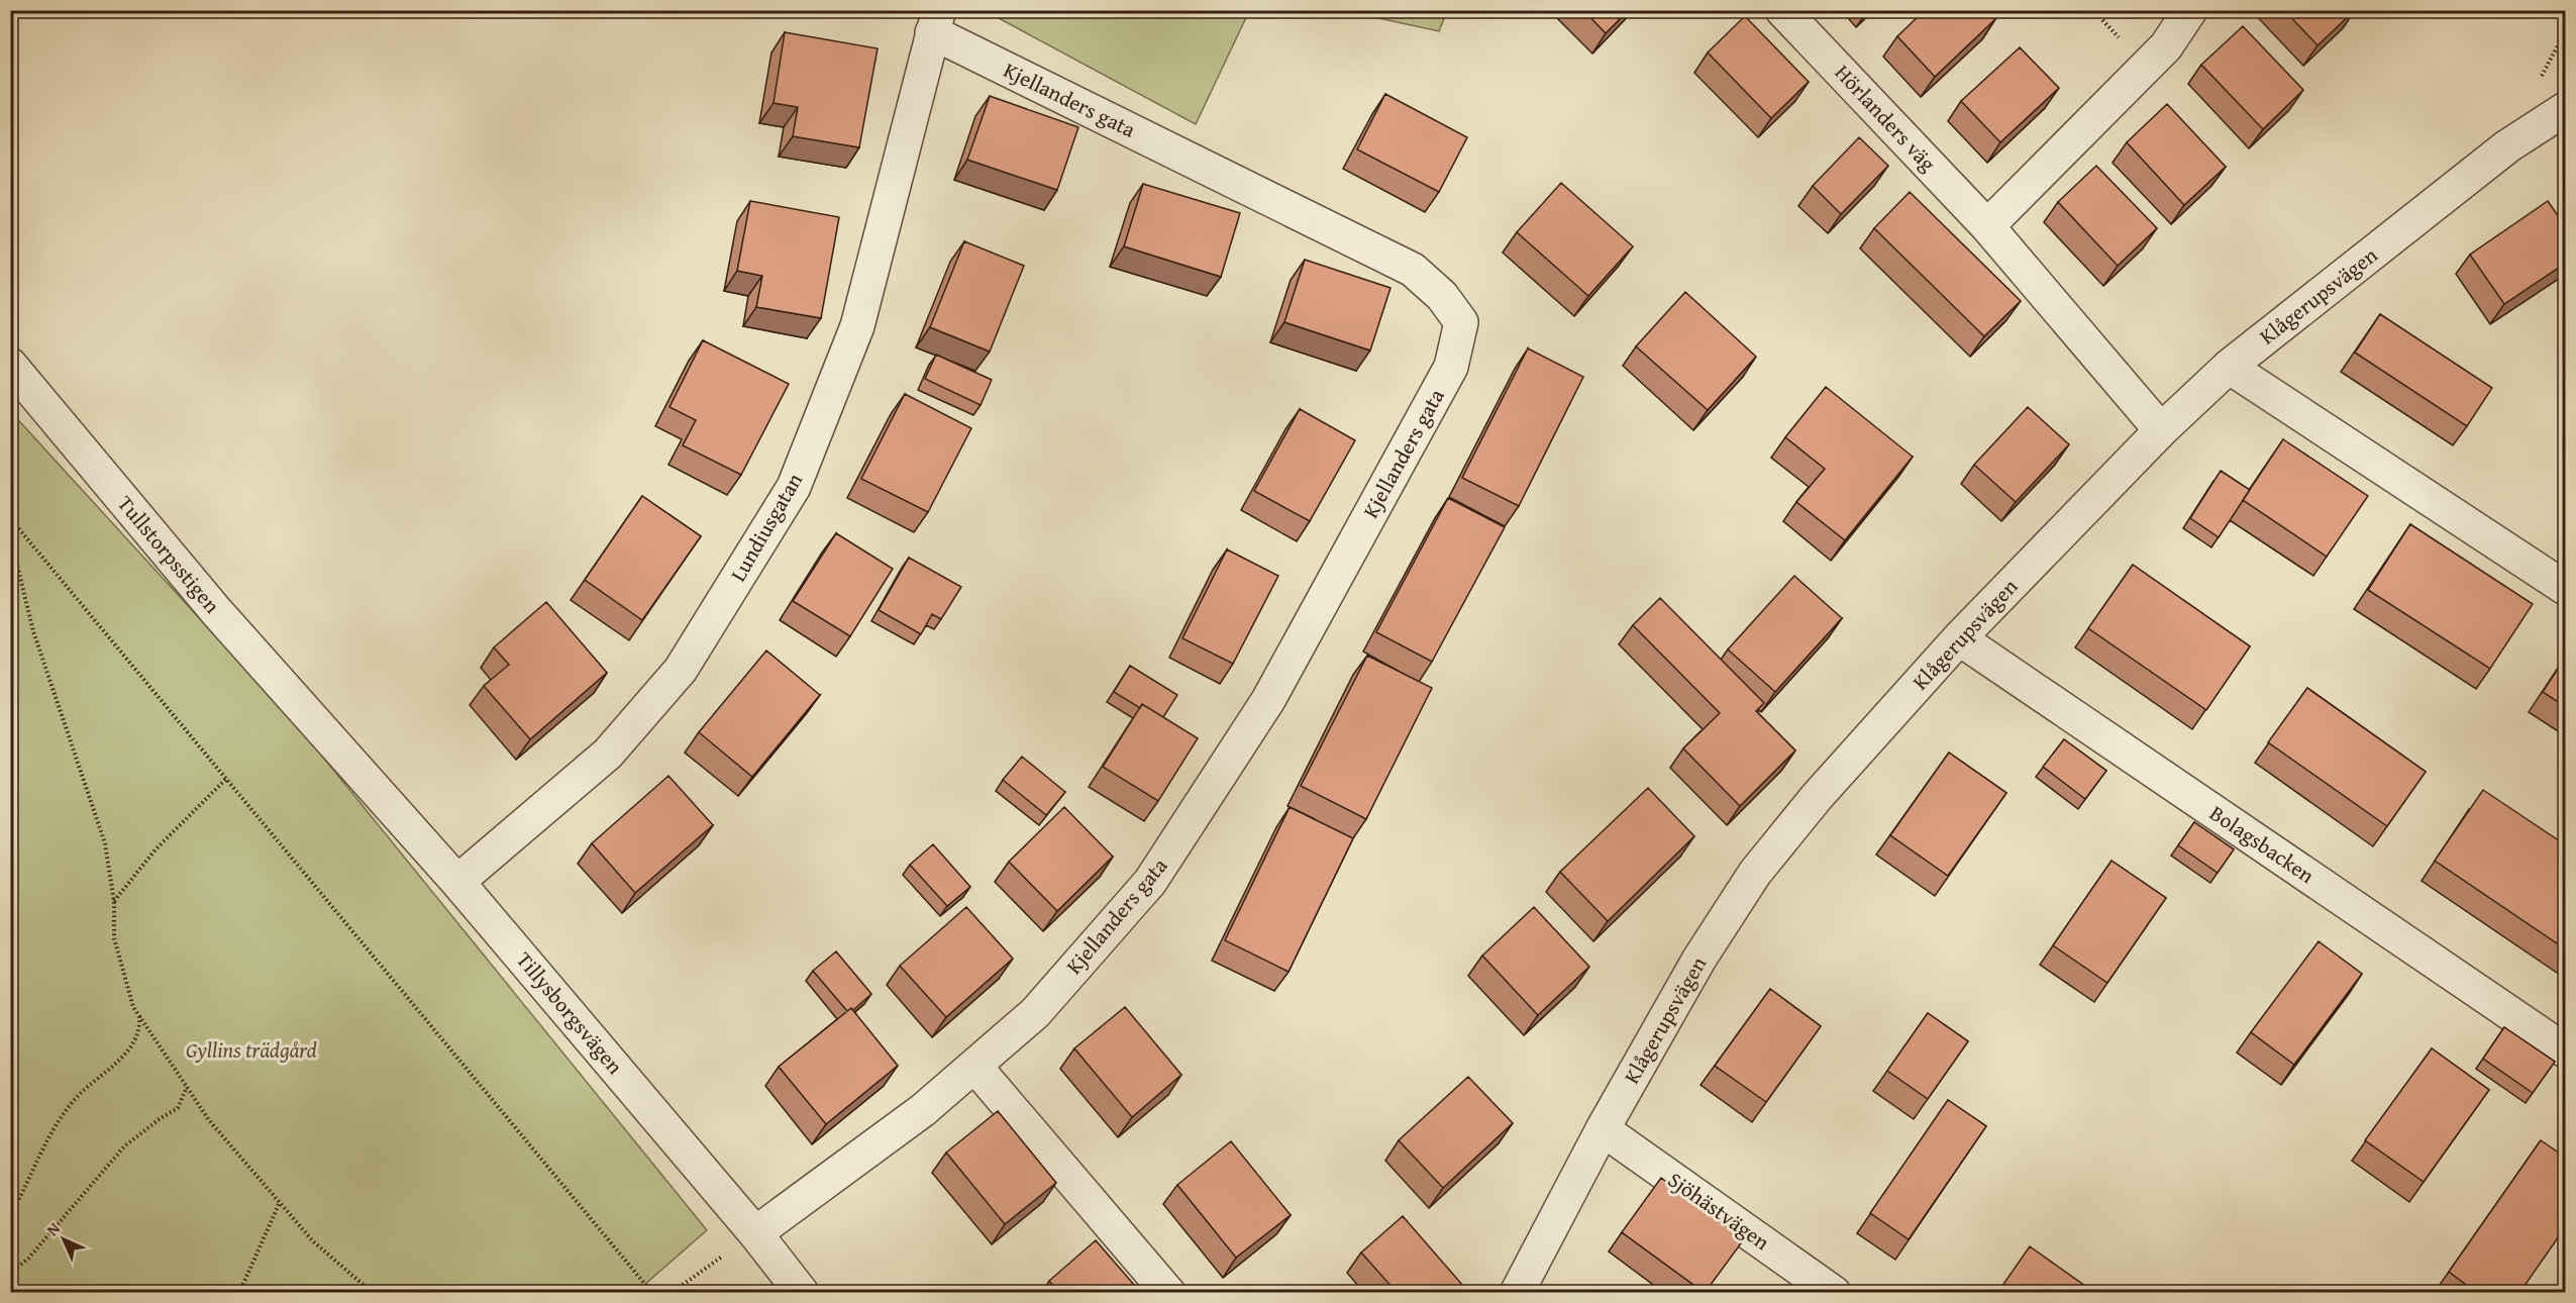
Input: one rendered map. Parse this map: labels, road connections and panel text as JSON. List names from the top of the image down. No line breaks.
{"streets":{"street":["Kjellanders gata","Hörlanders väg","Klågerupsvägen","Lundiusgatan","Tullstorpsstigen","Bolagsbacken","Tillysborgsvägen","Sjöhästvägen"]},"crossings":[["Kjellanders gata","Lundiusgatan"],["Kjellanders gata","Tillysborgsvägen"],["Hörlanders väg","Klågerupsvägen"],["Klågerupsvägen","Bolagsbacken"],["Klågerupsvägen","Sjöhästvägen"],["Lundiusgatan","Tillysborgsvägen"],["Tullstorpsstigen","Tillysborgsvägen"]],"parks":["Gyllins trädgård"],"north":"top left"}
